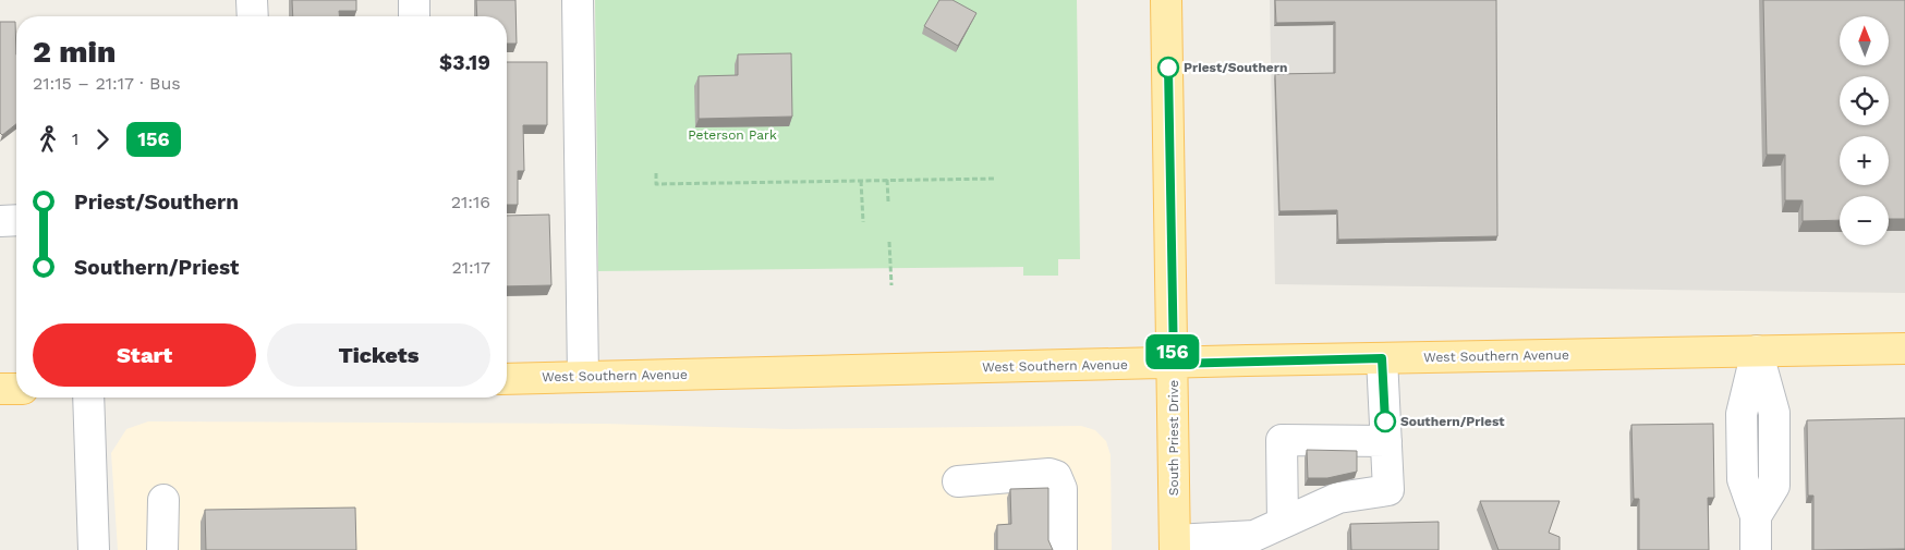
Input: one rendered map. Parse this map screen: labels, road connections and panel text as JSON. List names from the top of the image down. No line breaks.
{"streets":{"main road":["West Southern Avenue","South Priest Drive"]},"crossings":[["West Southern Avenue","South Priest Drive"]],"parks":["Peterson Park"],"places":["Priest/Southern","Southern/Priest"],"lines":["bus line 156"],"north":"top","page":{"on_map":"156","map_buttons":["+","−"],"heading":["2 min","21:15 – 21:17 · Bus","$3.19"],"legs":["1","156"],"list":[{"name":"Priest/Southern","value":"21:16"},{"name":"Southern/Priest","value":"21:17"}],"buttons":["Start","Tickets"]}}
